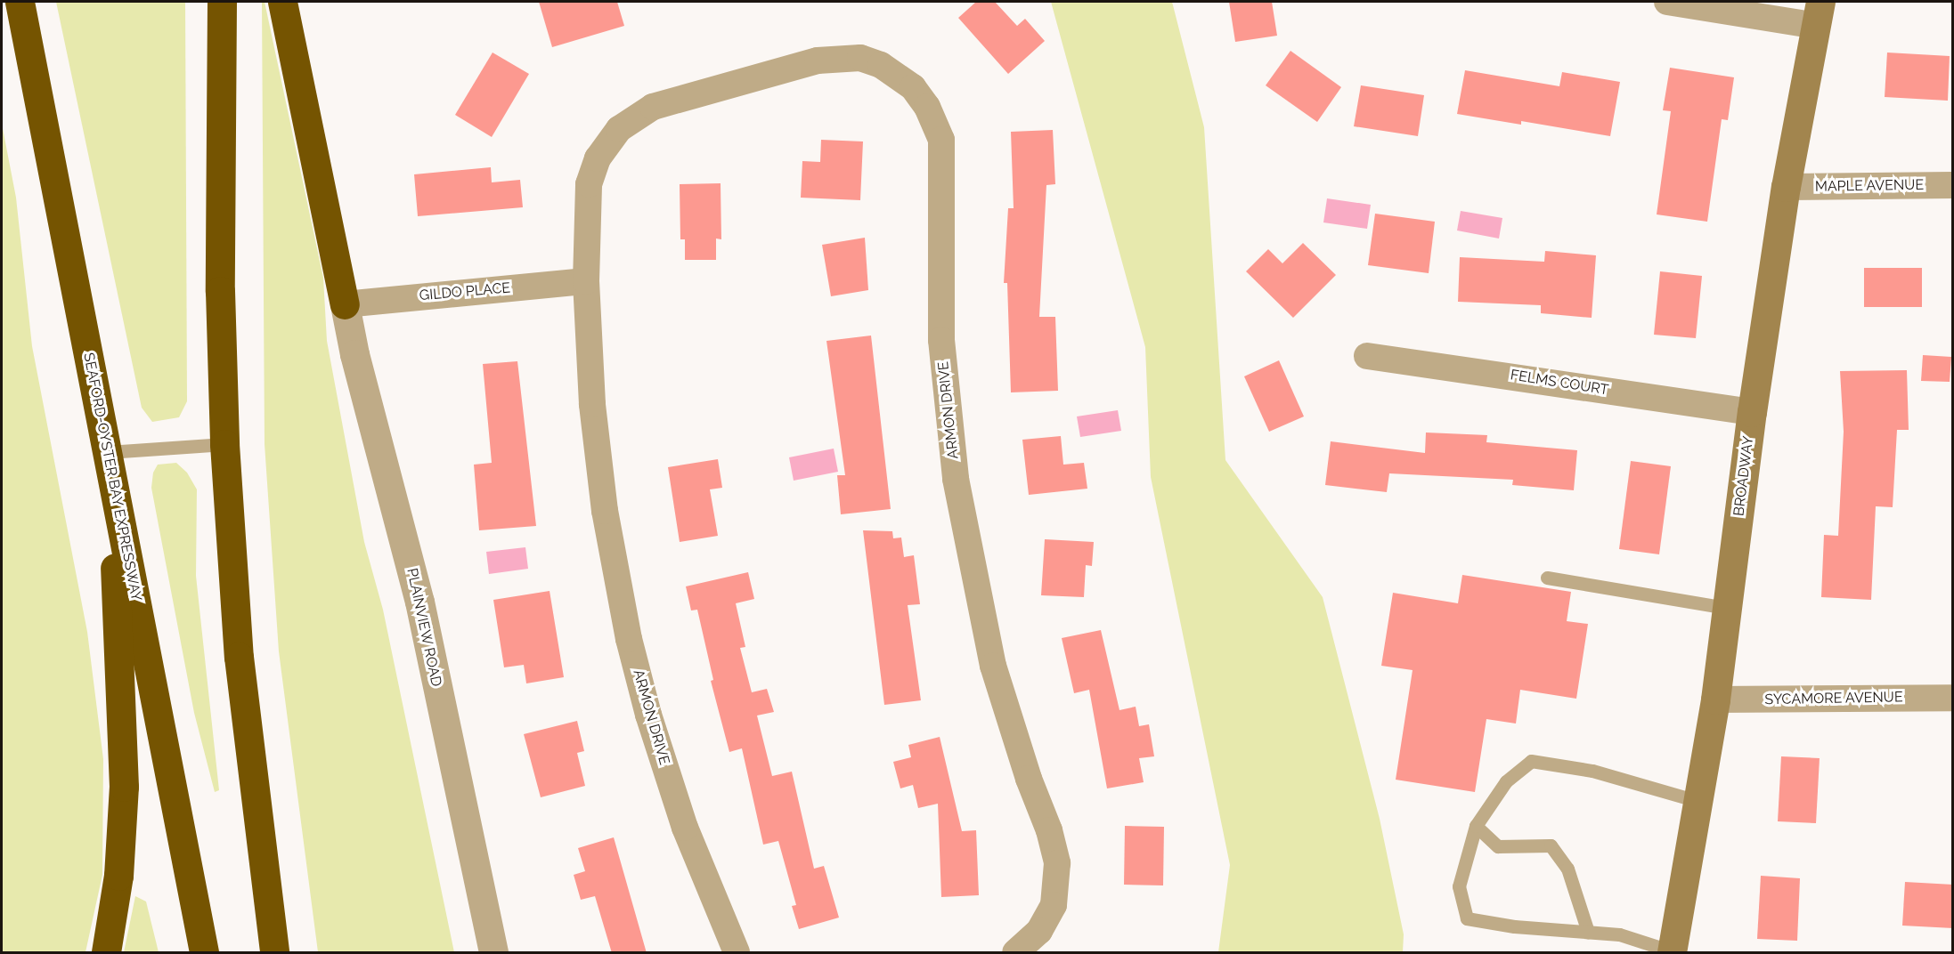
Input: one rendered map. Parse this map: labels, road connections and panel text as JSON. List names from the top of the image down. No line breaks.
{"streets":{"highway":["SEAFORD-OYSTER BAY EXPRESSWAY"],"main road":["BROADWAY"],"street":["MAPLE AVENUE","GILDO PLACE","FELMS COURT","ARMON DRIVE","PLAINVIEW ROAD","SYCAMORE AVENUE"]},"crossings":[["MAPLE AVENUE","BROADWAY"],["GILDO PLACE","ARMON DRIVE"],["GILDO PLACE","PLAINVIEW ROAD"],["FELMS COURT","BROADWAY"],["BROADWAY","SYCAMORE AVENUE"]]}
